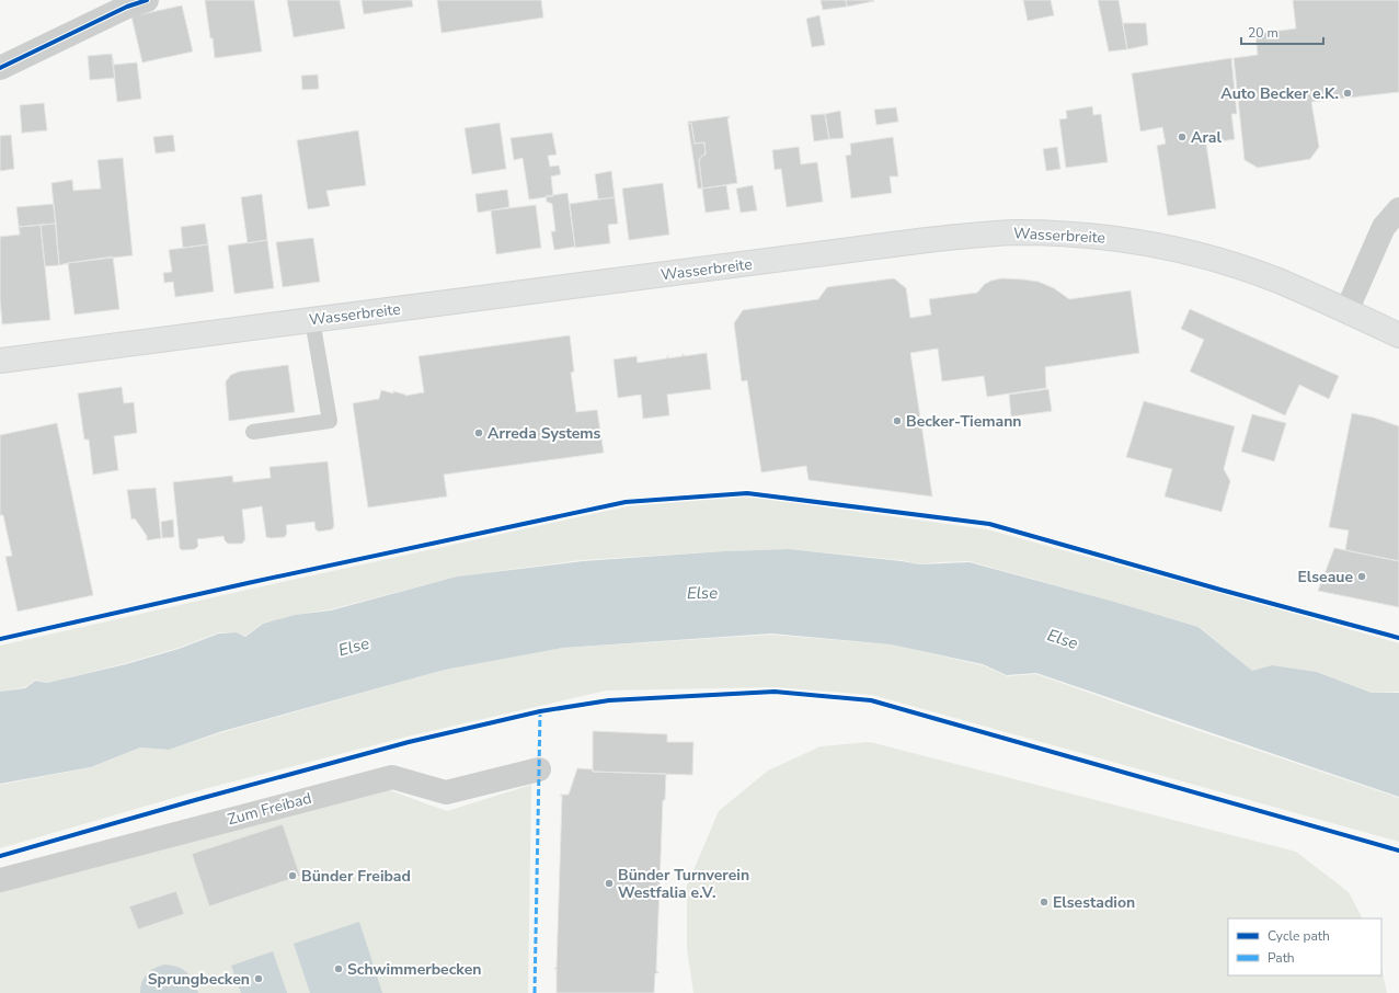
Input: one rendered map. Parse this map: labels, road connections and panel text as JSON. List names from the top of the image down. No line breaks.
{"streets":{"main road":["Wasserbreite"],"street":["Zum Freibad"]},"water":["Else"],"places":["Auto Becker e.K.","Aral","Becker-Tiemann","Arreda Systems","Elseaue","Bünder Freibad","Bünder Turnverein Westfalia e.V.","Elsestadion","Schwimmerbecken","Sprungbecken"],"legend":["Cycle path","Path"],"scale_bar":"20 m"}
